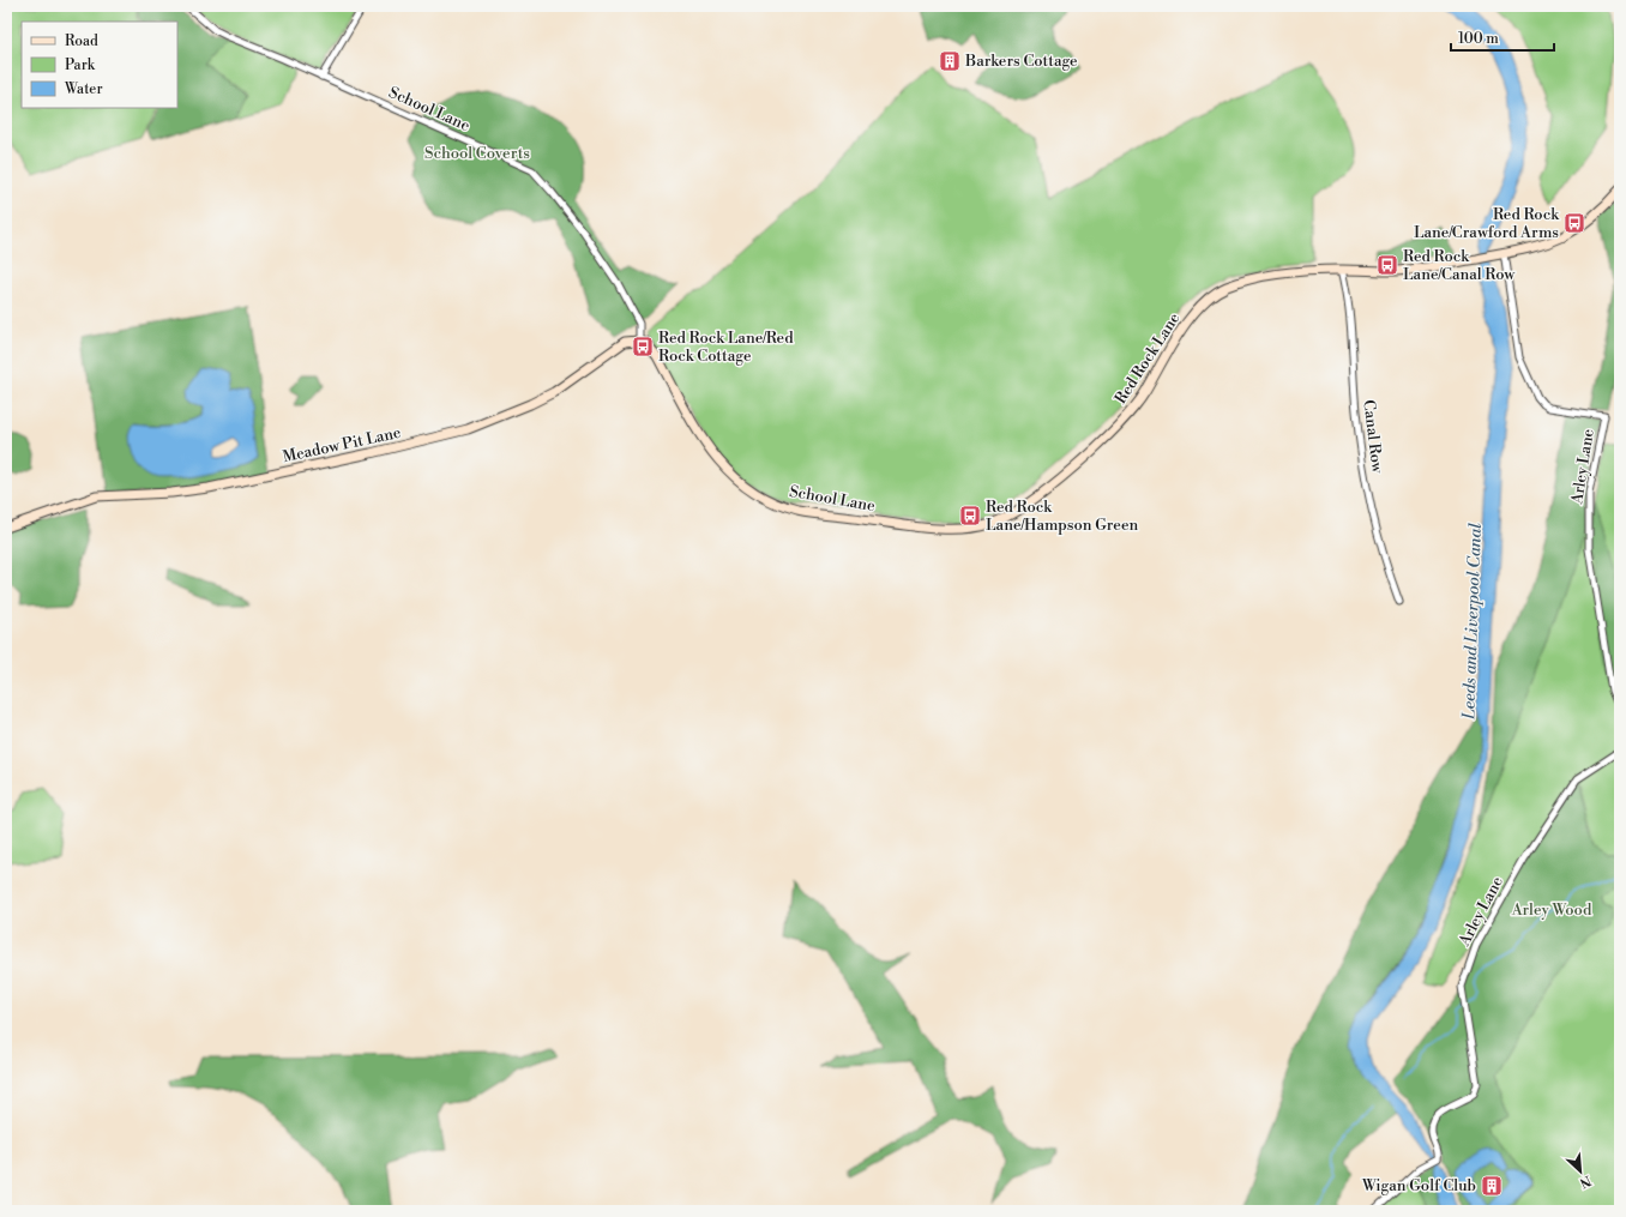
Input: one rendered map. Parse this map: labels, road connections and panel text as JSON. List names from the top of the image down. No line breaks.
{"streets":{"main road":["School Lane","Red Rock Lane","Meadow Pit Lane"],"street":["Canal Row","Arley Lane"]},"crossings":[["School Lane","Red Rock Lane"],["School Lane","Meadow Pit Lane"],["Red Rock Lane","Canal Row"],["Red Rock Lane","Arley Lane"]],"water":["Leeds and Liverpool Canal"],"parks":["School Coverts","Arley Wood"],"places":{"building":["Barkers Cottage","Wigan Golf Club"],"bus stop":["Red Rock Lane/Crawford Arms","Red Rock Lane/Canal Row","Red Rock Lane/Red Rock Cottage","Red Rock Lane/Hampson Green"]},"legend":["Road","Park","Water"],"scale_bar":"100 m","north":"bottom right"}
